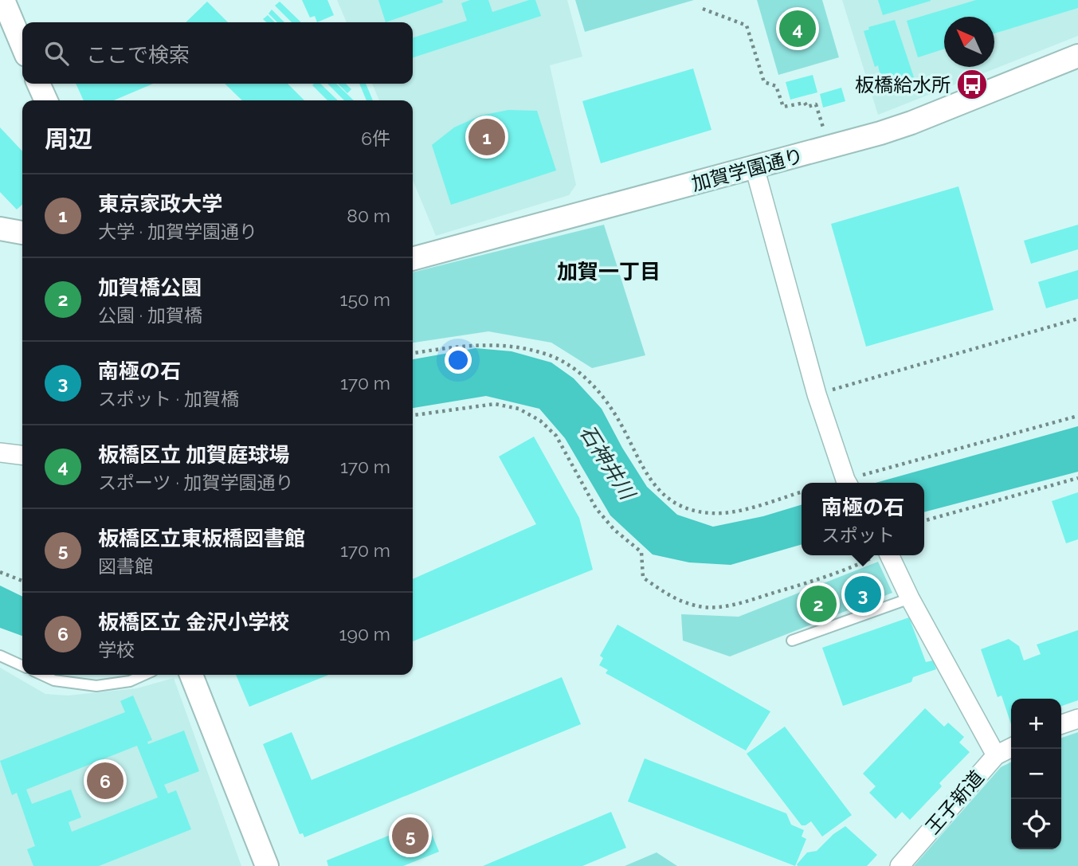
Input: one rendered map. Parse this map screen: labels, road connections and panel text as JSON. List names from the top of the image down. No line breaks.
{"streets":{"street":["加賀学園通り","王子新道"]},"districts":["加賀一丁目"],"water":["石神井川"],"places":{"bus stop":["板橋給水所"]},"north":"top left","page":{"pins":["4","1","3","2","6","5"],"search":"ここで検索","heading":["周辺","6件"],"list":[{"mark":"1","name":"東京家政大学","note":"大学 · 加賀学園通り","value":"80 m"},{"mark":"2","name":"加賀橋公園","note":"公園 · 加賀橋","value":"150 m"},{"mark":"3","name":"南極の石","note":"スポット · 加賀橋","value":"170 m"},{"mark":"4","name":"板橋区立 加賀庭球場","note":"スポーツ · 加賀学園通り","value":"170 m"},{"mark":"5","name":"板橋区立東板橋図書館","note":"図書館","value":"170 m"},{"mark":"6","name":"板橋区立 金沢小学校","note":"学校","value":"190 m"}],"popup":["南極の石","スポット"],"map_buttons":["+","−"]}}
